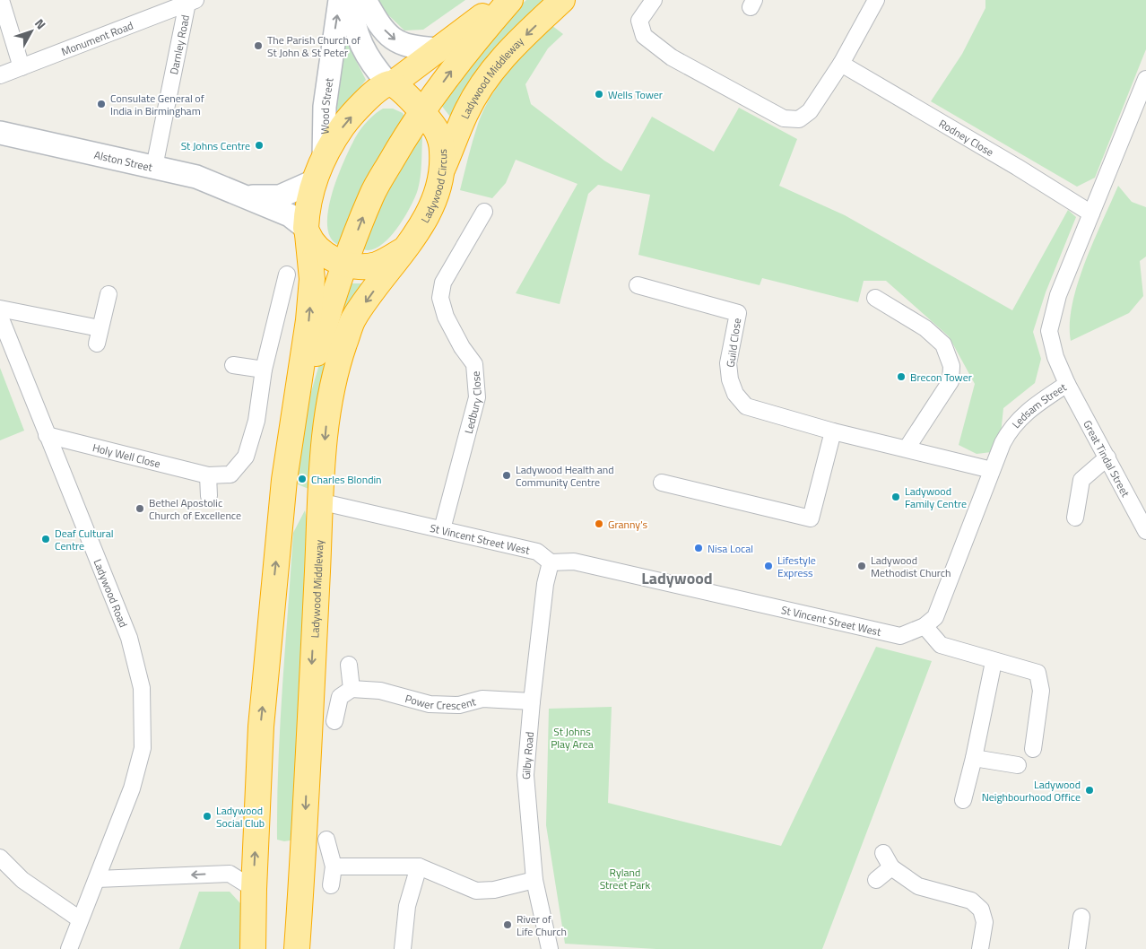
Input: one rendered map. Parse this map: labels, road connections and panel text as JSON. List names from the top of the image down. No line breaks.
{"streets":{"highway":["Ladywood Middleway","Ladywood Circus"],"main road":["Wood Street","Alston Street"],"street":["Monument Road","Darnley Road","Rodney Close","Guild Close","Ledbury Close","Ledsam Street","Holy Well Close","Great Tindal Street","St Vincent Street West","Ladywood Road","Power Crescent","Gilby Road"]},"crossings":[["Monument Road","Darnley Road"],["Darnley Road","Alston Street"],["Ladywood Middleway","Ladywood Circus"],["Ladywood Middleway","St Vincent Street West"],["Rodney Close","Ledsam Street"],["Alston Street","Ladywood Circus"],["Guild Close","Ledsam Street"],["Ledbury Close","St Vincent Street West"],["Ledsam Street","Great Tindal Street"],["Ledsam Street","St Vincent Street West"],["Holy Well Close","Ladywood Road"],["St Vincent Street West","Gilby Road"],["Power Crescent","Gilby Road"]],"one_way":["Wood Street"],"districts":["Ladywood"],"parks":["St Johns Play Area","Ryland Street Park"],"places":["The Parish Church of St John & St Peter","Wells Tower","Consulate General of India in Birmingham","St Johns Centre","Brecon Tower","Ladywood Health and Community Centre","Charles Blondin","Ladywood Family Centre","Bethel Apostolic Church of Excellence","Granny's","Deaf Cultural Centre","Nisa Local","Lifestyle Express","Ladywood Methodist Church","Ladywood Neighbourhood Office","Ladywood Social Club","River of Life Church"],"north":"top right"}
